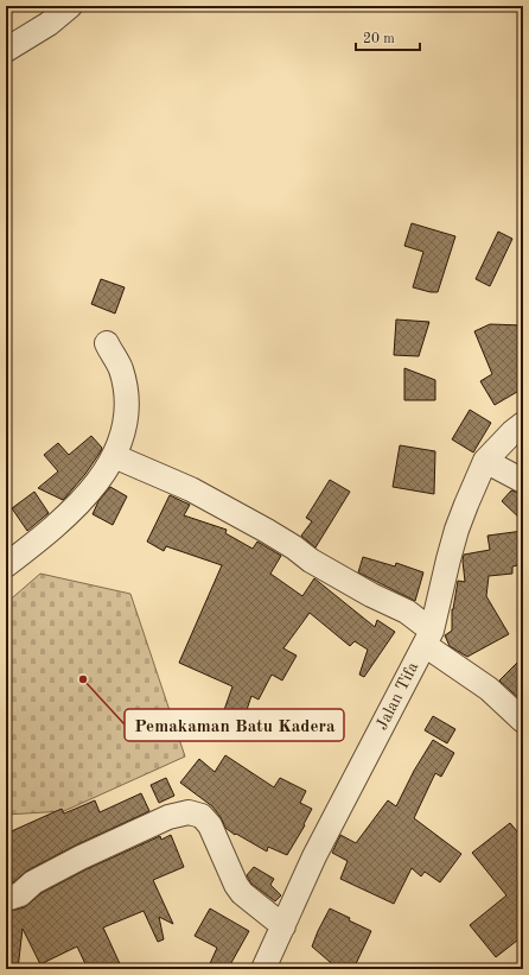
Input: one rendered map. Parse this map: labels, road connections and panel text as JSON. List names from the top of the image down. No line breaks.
{"streets":{"street":["Jalan Tifa"]},"places":["Pemakaman Batu Kadera"],"scale_bar":"20 m"}
